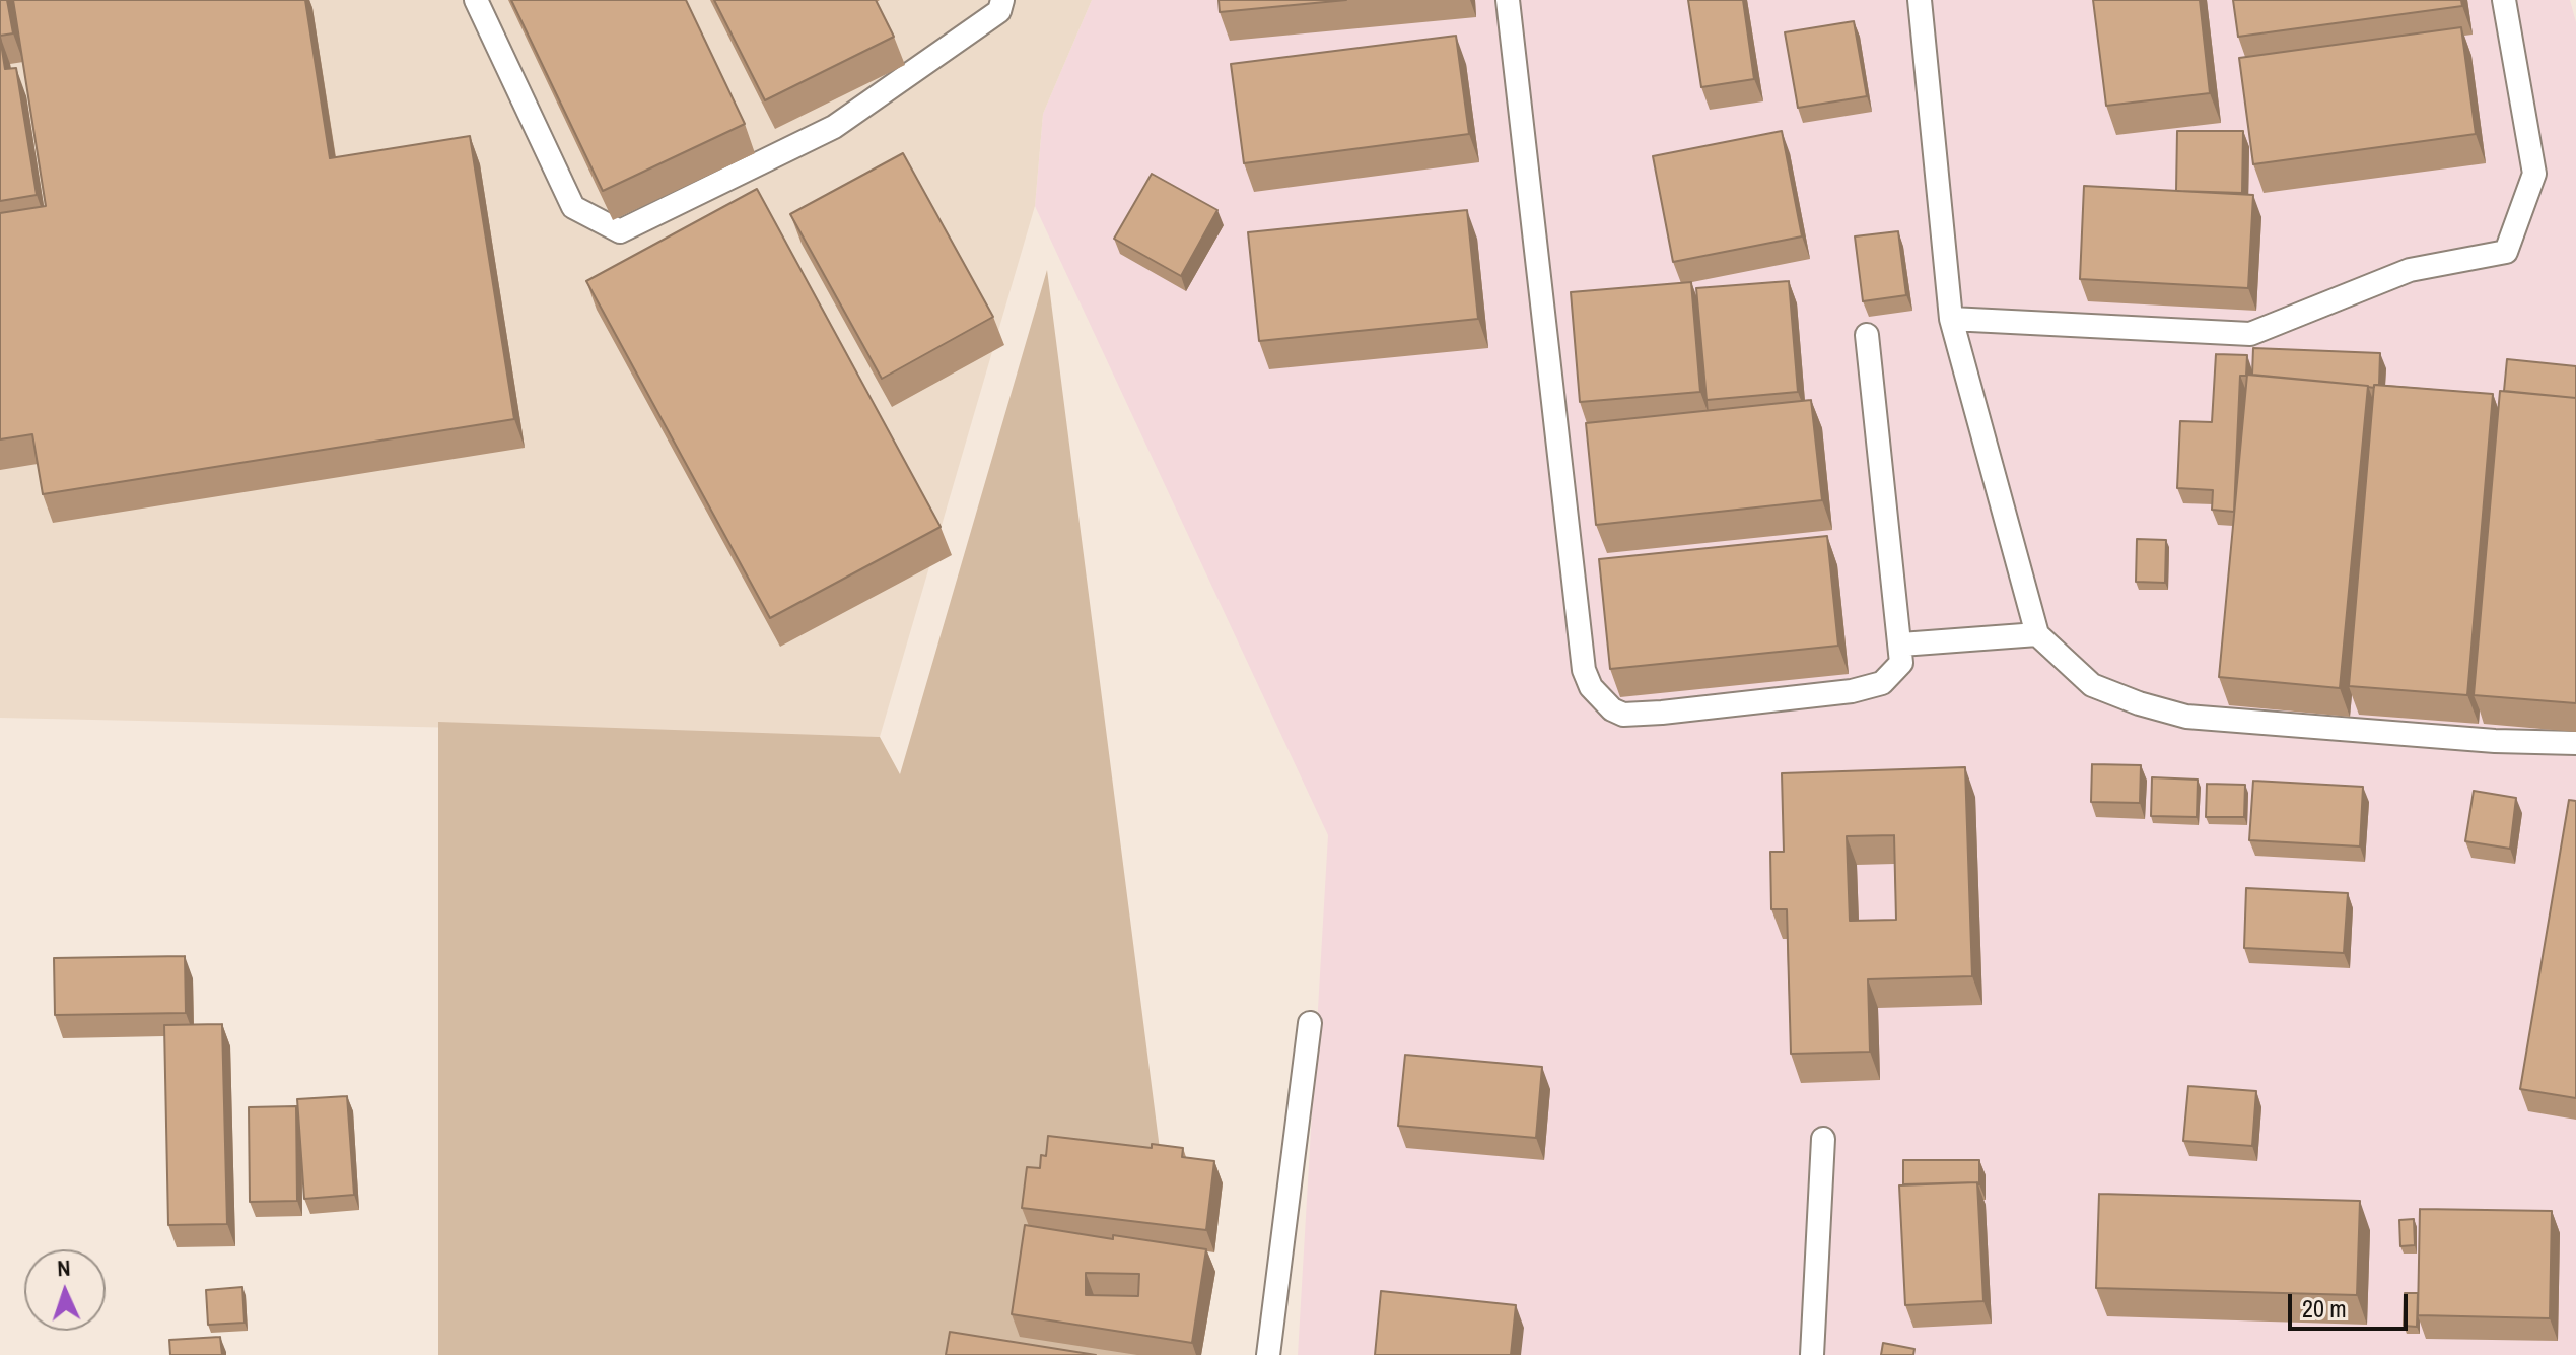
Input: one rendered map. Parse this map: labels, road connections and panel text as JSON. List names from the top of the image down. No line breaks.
{"scale_bar":"20 m","north":"top"}
